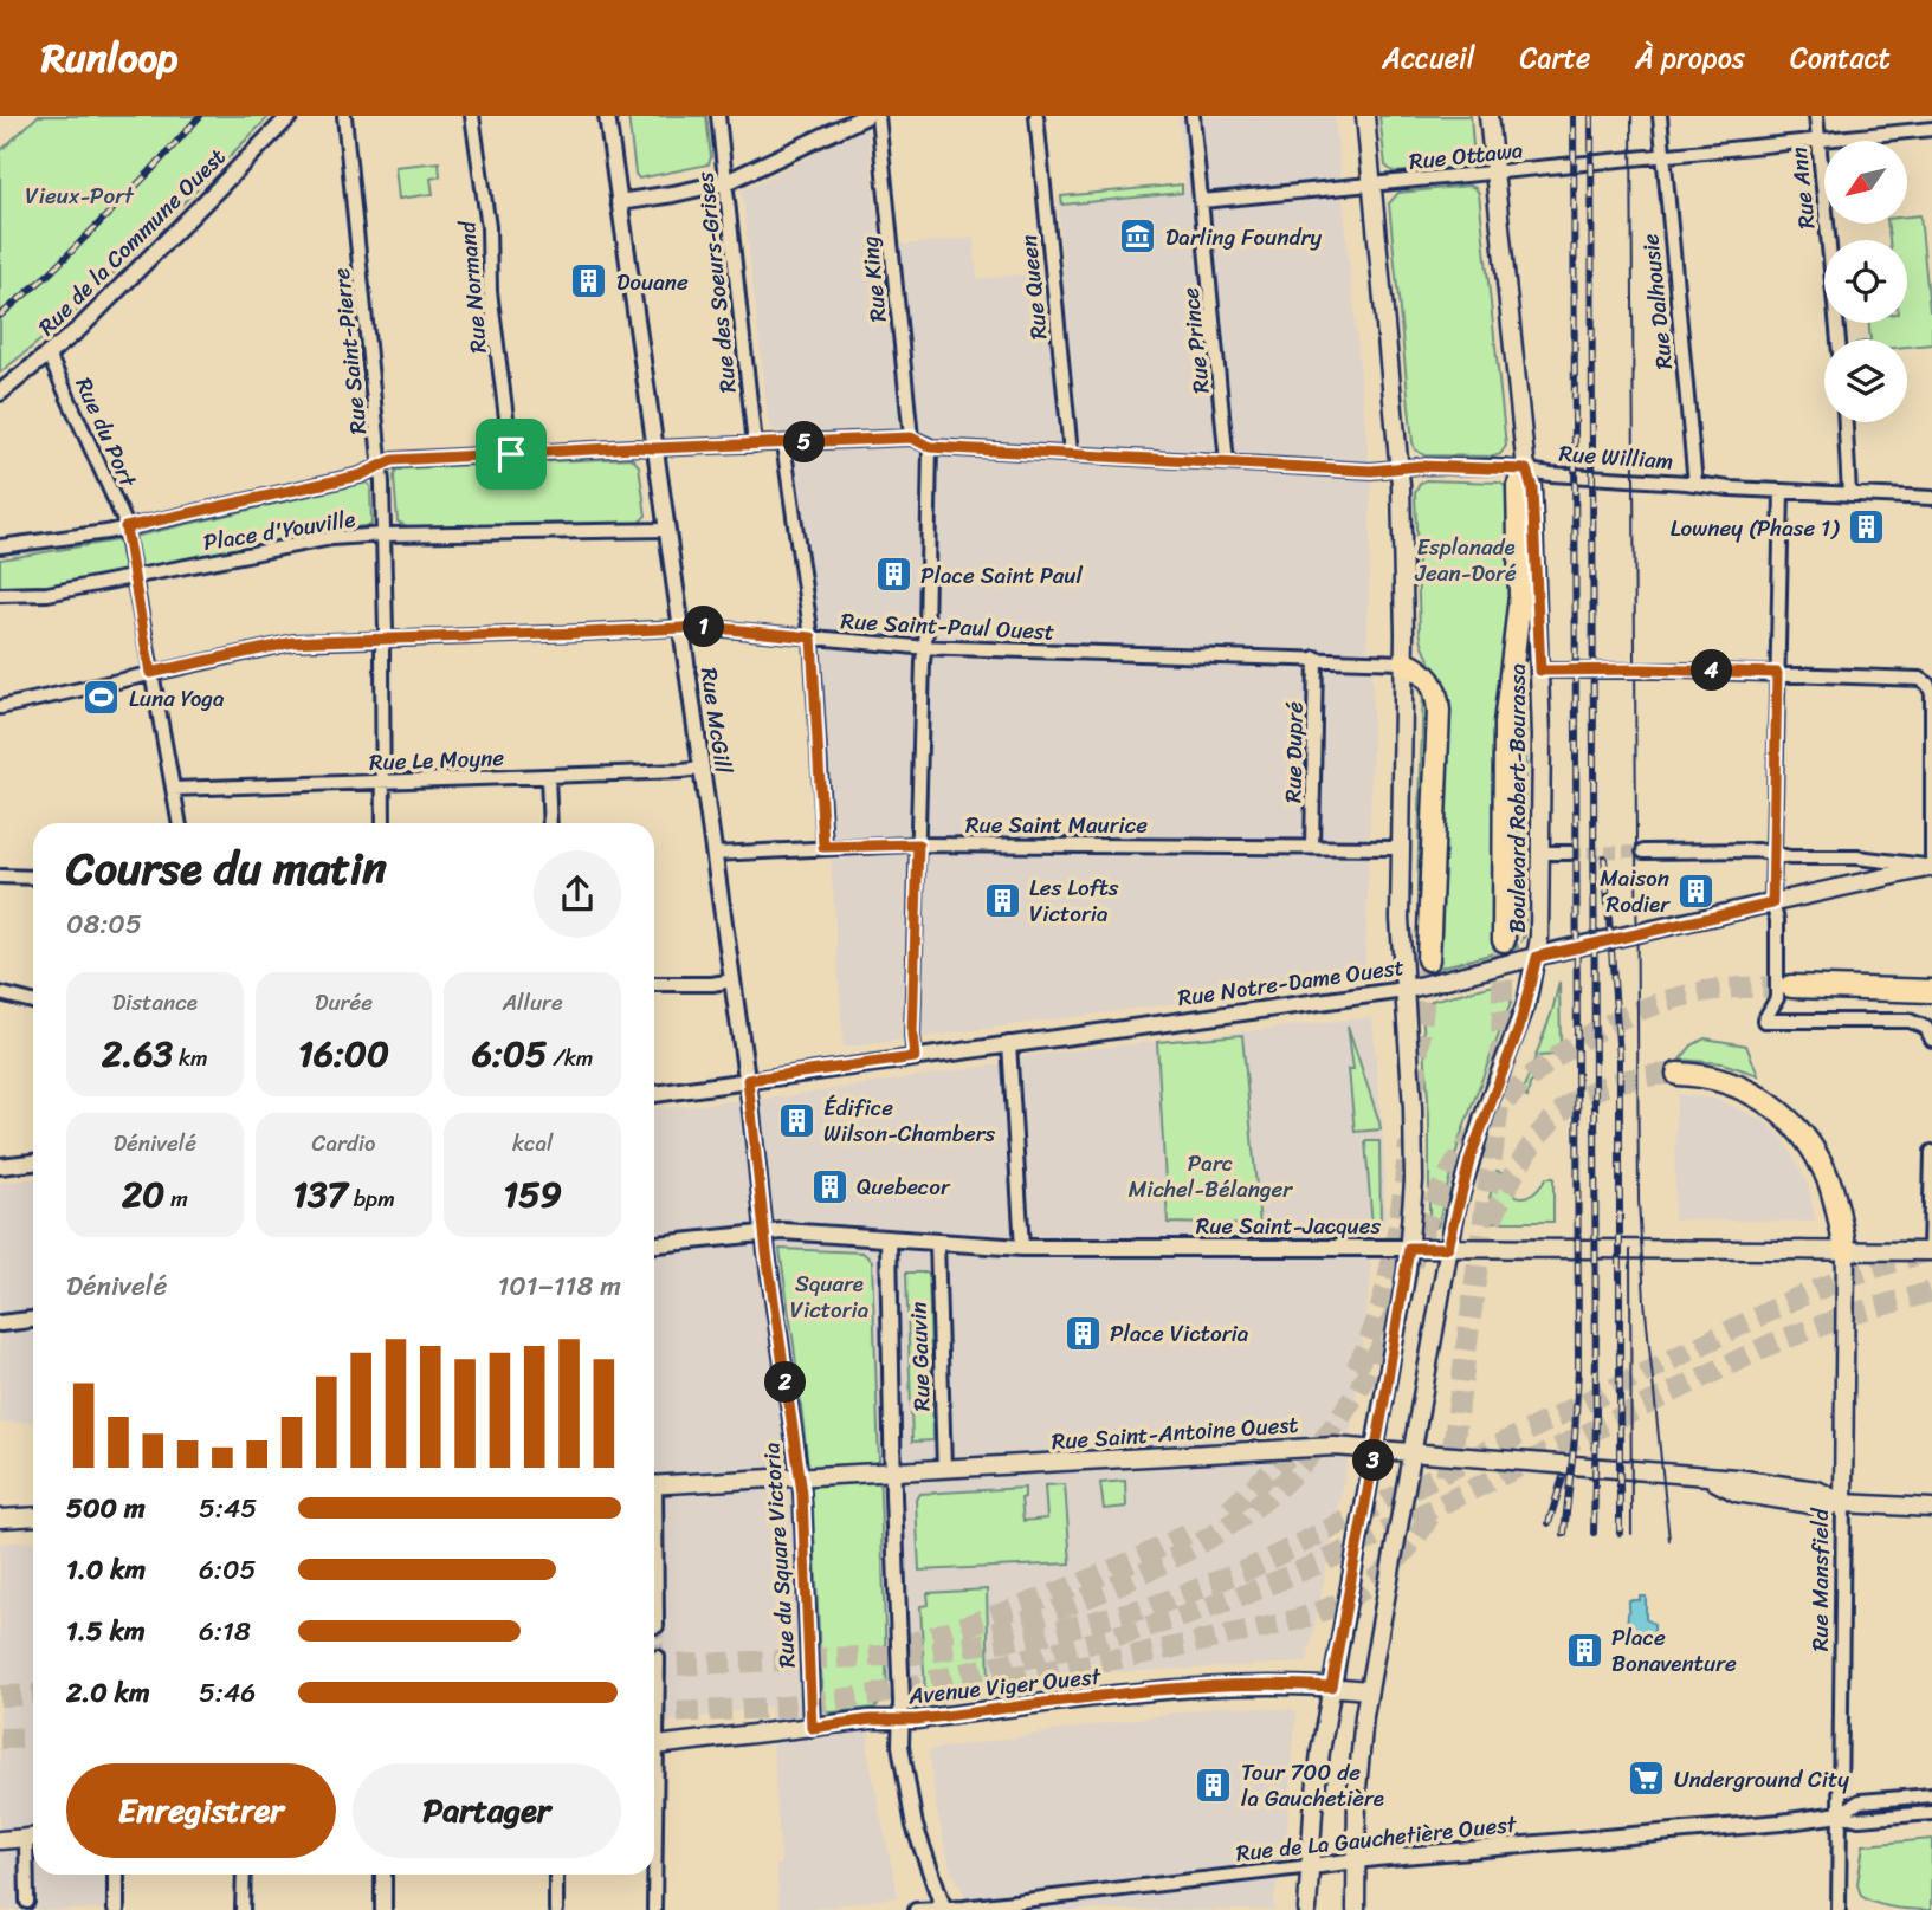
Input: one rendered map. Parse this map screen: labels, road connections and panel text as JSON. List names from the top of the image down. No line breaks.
{"streets":{"main road":["Boulevard Robert-Bourassa","Rue Notre-Dame Ouest","Rue Saint-Jacques","Rue Saint-Antoine Ouest","Rue Mansfield","Avenue Viger Ouest"],"street":["Rue Ottawa","Rue Ann","Rue de la Commune Ouest","Rue King","Rue des Soeurs-Grises","Rue Normand","Rue Queen","Rue Dalhousie","Rue Prince","Rue Saint-Pierre","Rue du Port","Rue William","Place d'Youville","Rue Saint-Paul Ouest","Rue McGill","Rue Dupré","Rue Le Moyne","Rue Saint Maurice","Rue Gauvin","Rue du Square Victoria","Rue de La Gauchetière Ouest"]},"crossings":[["Rue Ottawa","Rue Ann"],["Rue Ottawa","Rue Dalhousie"],["Rue Ottawa","Rue Prince"],["Rue Ottawa","Boulevard Robert-Bourassa"],["Rue de la Commune Ouest","Rue du Port"],["Rue King","Rue William"],["Rue des Soeurs-Grises","Rue William"],["Rue Normand","Place d'Youville"],["Rue Queen","Rue William"],["Rue Dalhousie","Rue William"],["Rue Prince","Rue William"],["Rue Saint-Pierre","Place d'Youville"],["Rue Saint-Pierre","Rue Saint-Paul Ouest"],["Rue Saint-Pierre","Rue Le Moyne"],["Rue du Port","Place d'Youville"],["Rue du Port","Rue Saint-Paul Ouest"],["Rue du Port","Rue Le Moyne"],["Rue William","Place d'Youville"],["Rue William","Rue McGill"],["Rue William","Boulevard Robert-Bourassa"],["Place d'Youville","Rue McGill"],["Rue Saint-Paul Ouest","Rue McGill"],["Rue Saint-Paul Ouest","Rue Dupré"],["Rue McGill","Rue Le Moyne"],["Rue McGill","Rue Saint Maurice"],["Rue McGill","Rue Notre-Dame Ouest"],["Rue McGill","Rue Saint-Jacques"],["Rue McGill","Rue du Square Victoria"],["Rue Dupré","Rue Saint Maurice"],["Boulevard Robert-Bourassa","Rue Notre-Dame Ouest"],["Boulevard Robert-Bourassa","Rue Saint-Jacques"],["Boulevard Robert-Bourassa","Rue Saint-Antoine Ouest"],["Boulevard Robert-Bourassa","Avenue Viger Ouest"],["Boulevard Robert-Bourassa","Rue de La Gauchetière Ouest"],["Rue Saint-Jacques","Rue Gauvin"],["Rue Saint-Jacques","Rue du Square Victoria"],["Rue Saint-Jacques","Rue Mansfield"],["Rue Gauvin","Rue Saint-Antoine Ouest"],["Rue Saint-Antoine Ouest","Rue du Square Victoria"],["Rue Saint-Antoine Ouest","Rue Mansfield"],["Rue du Square Victoria","Avenue Viger Ouest"],["Rue Mansfield","Rue de La Gauchetière Ouest"]],"parks":["Vieux-Port","Esplanade Jean-Doré","Parc Michel-Bélanger","Square Victoria"],"places":{"museum":["Darling Foundry"],"building":["Douane","Lowney (Phase 1)","Place Saint Paul","Maison Rodier","Les Lofts Victoria","Édifice Wilson-Chambers","Quebecor","Place Victoria","Place Bonaventure","Tour 700 de la Gauchetière"],"sports":["Luna Yoga"],"supermarket":["Underground City"]},"north":"bottom left","page":{"header":"Runloop","nav":["Accueil","Carte","À propos","Contact"],"pins":["5","1","4","2","3"],"heading":["Course du matin","08:05"],"stats":[["Distance","2.63 km"],["Durée","16:00"],["Allure","6:05 /km"],["Dénivelé","20 m"],["Cardio","137 bpm"],["kcal","159"]],"chart":["Dénivelé","101–118 m"],"list":[{"name":"500 m","note":"5:45"},{"name":"1.0 km","note":"6:05"},{"name":"1.5 km","note":"6:18"},{"name":"2.0 km","note":"5:46"}],"buttons":["Enregistrer","Partager"]}}
